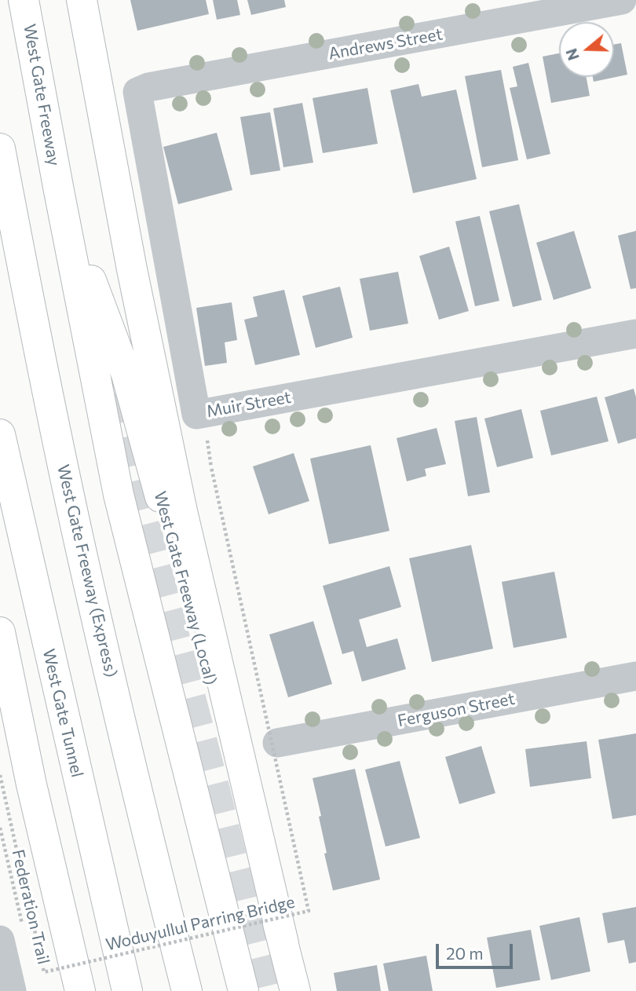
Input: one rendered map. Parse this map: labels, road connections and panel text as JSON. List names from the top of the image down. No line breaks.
{"streets":{"highway":["West Gate Freeway","West Gate Freeway (Express)","West Gate Freeway (Local)","West Gate Tunnel"],"street":["Andrews Street","Muir Street","Ferguson Street"],"path":["Federation Trail","Woduyullul Parring Bridge"]},"crossings":[["Andrews Street","Muir Street"],["West Gate Freeway","West Gate Freeway (Local)"]],"scale_bar":"20 m","north":"left"}
